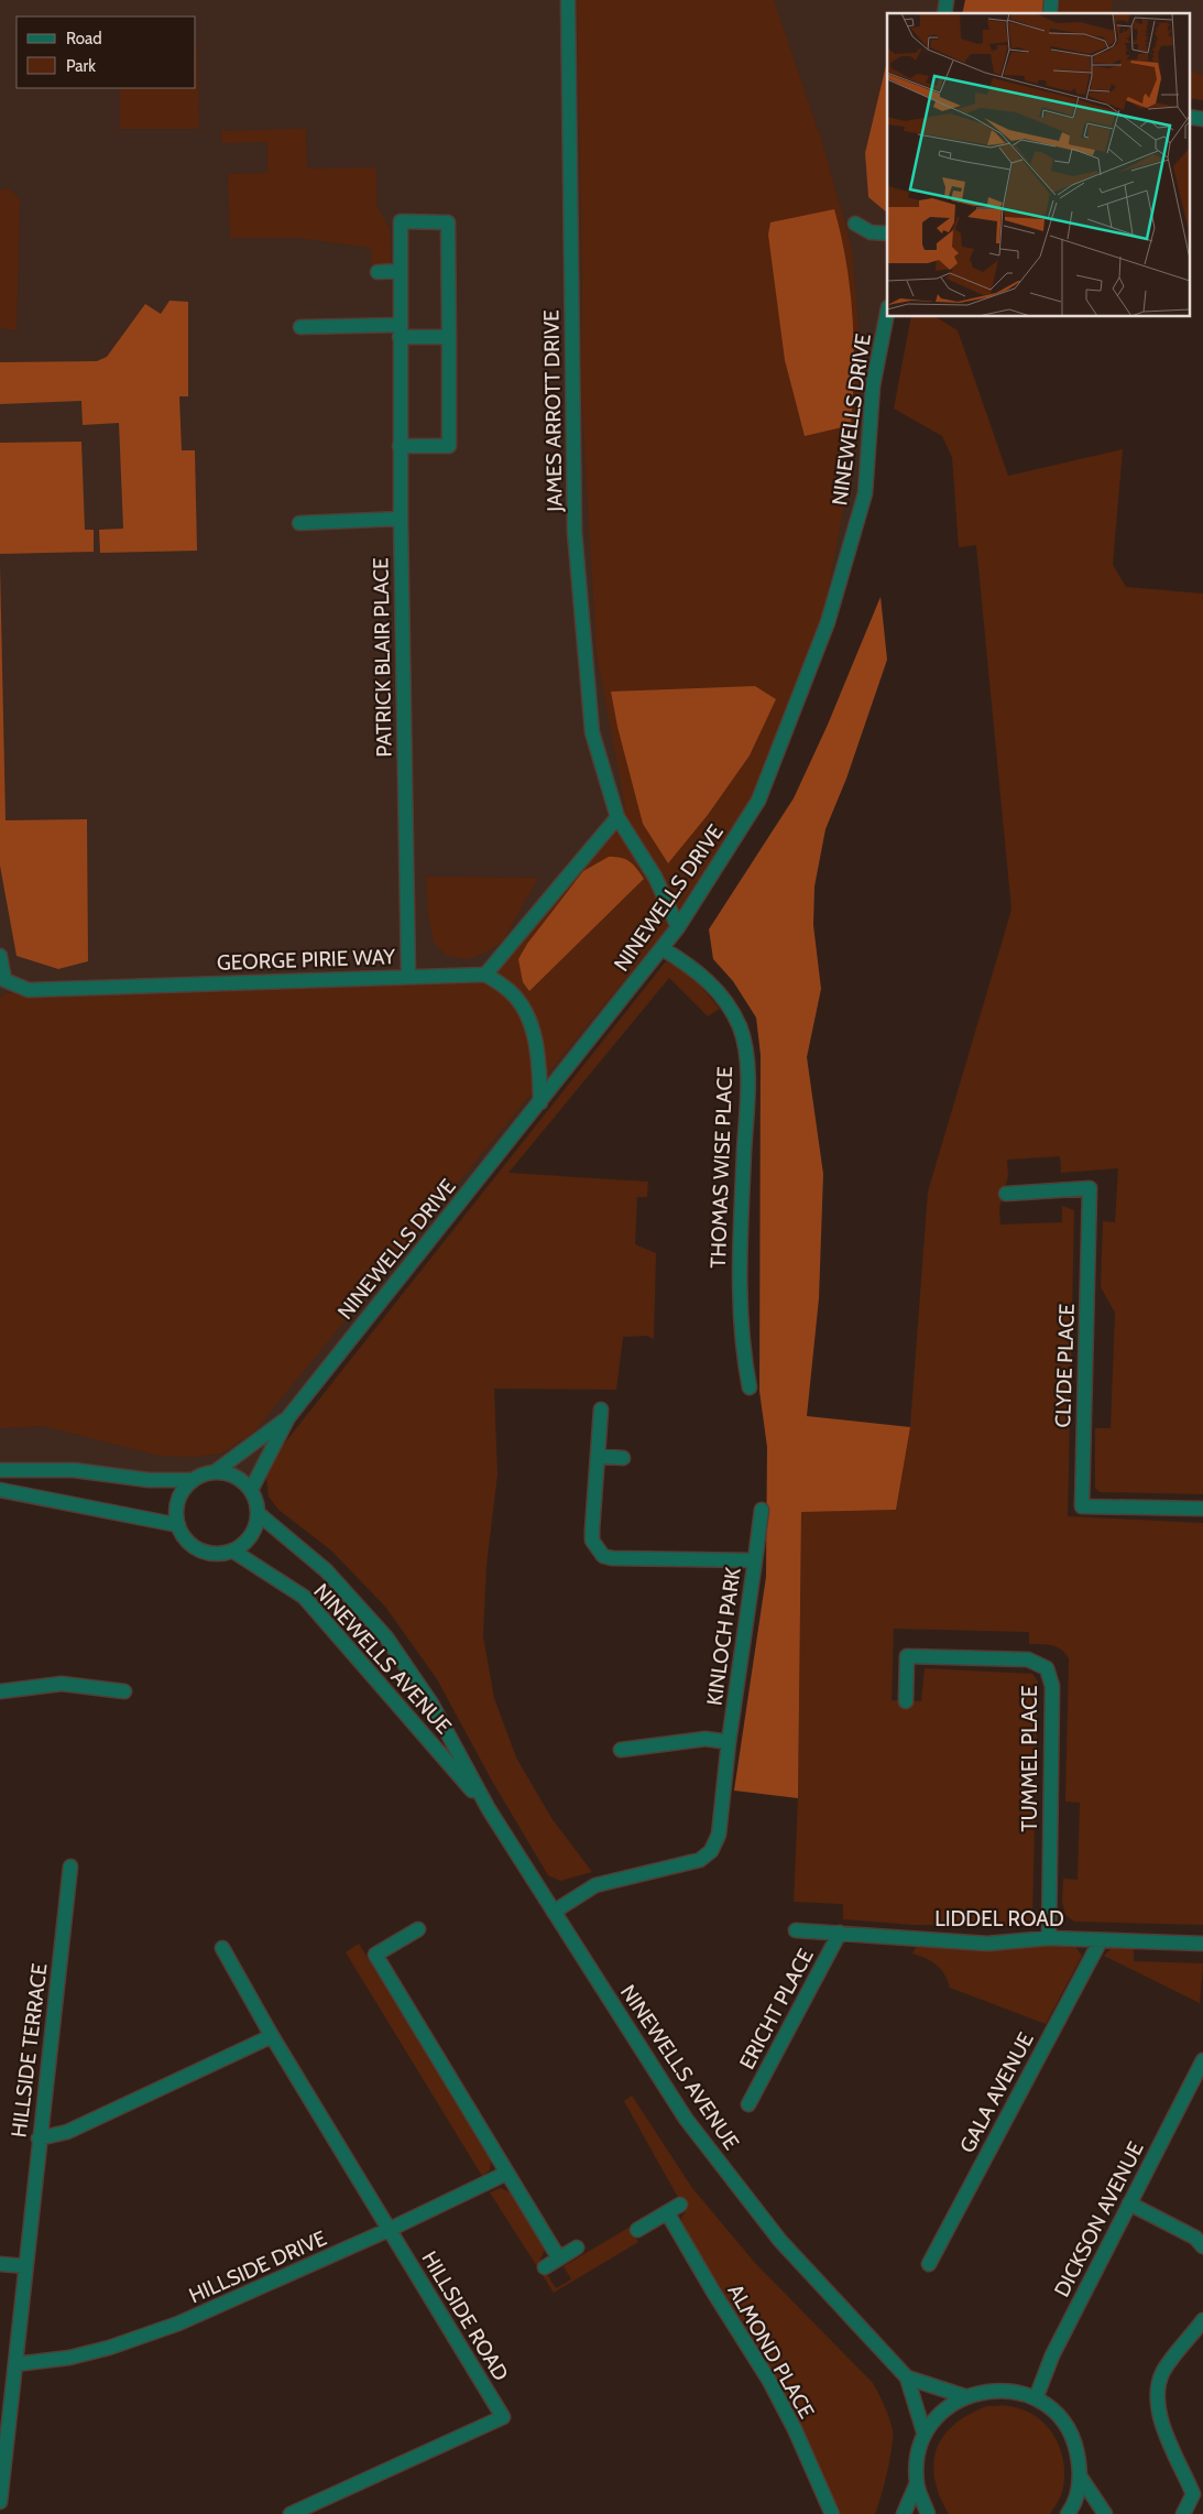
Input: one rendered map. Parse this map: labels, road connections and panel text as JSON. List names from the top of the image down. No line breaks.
{"streets":{"street":["JAMES ARROTT DRIVE","NINEWELLS DRIVE","PATRICK BLAIR PLACE","GEORGE PIRIE WAY","THOMAS WISE PLACE","CLYDE PLACE","KINLOCH PARK","NINEWELLS AVENUE","TUMMEL PLACE","LIDDEL ROAD","ERICHT PLACE","HILLSIDE TERRACE","GALA AVENUE","DICKSON AVENUE","HILLSIDE DRIVE","HILLSIDE ROAD","ALMOND PLACE"]},"crossings":[["JAMES ARROTT DRIVE","NINEWELLS DRIVE"],["NINEWELLS DRIVE","THOMAS WISE PLACE"],["NINEWELLS DRIVE","NINEWELLS AVENUE"],["PATRICK BLAIR PLACE","GEORGE PIRIE WAY"],["KINLOCH PARK","NINEWELLS AVENUE"],["TUMMEL PLACE","LIDDEL ROAD"],["LIDDEL ROAD","ERICHT PLACE"],["LIDDEL ROAD","GALA AVENUE"],["HILLSIDE TERRACE","HILLSIDE DRIVE"],["HILLSIDE DRIVE","HILLSIDE ROAD"]],"legend":["Road","Park"]}
